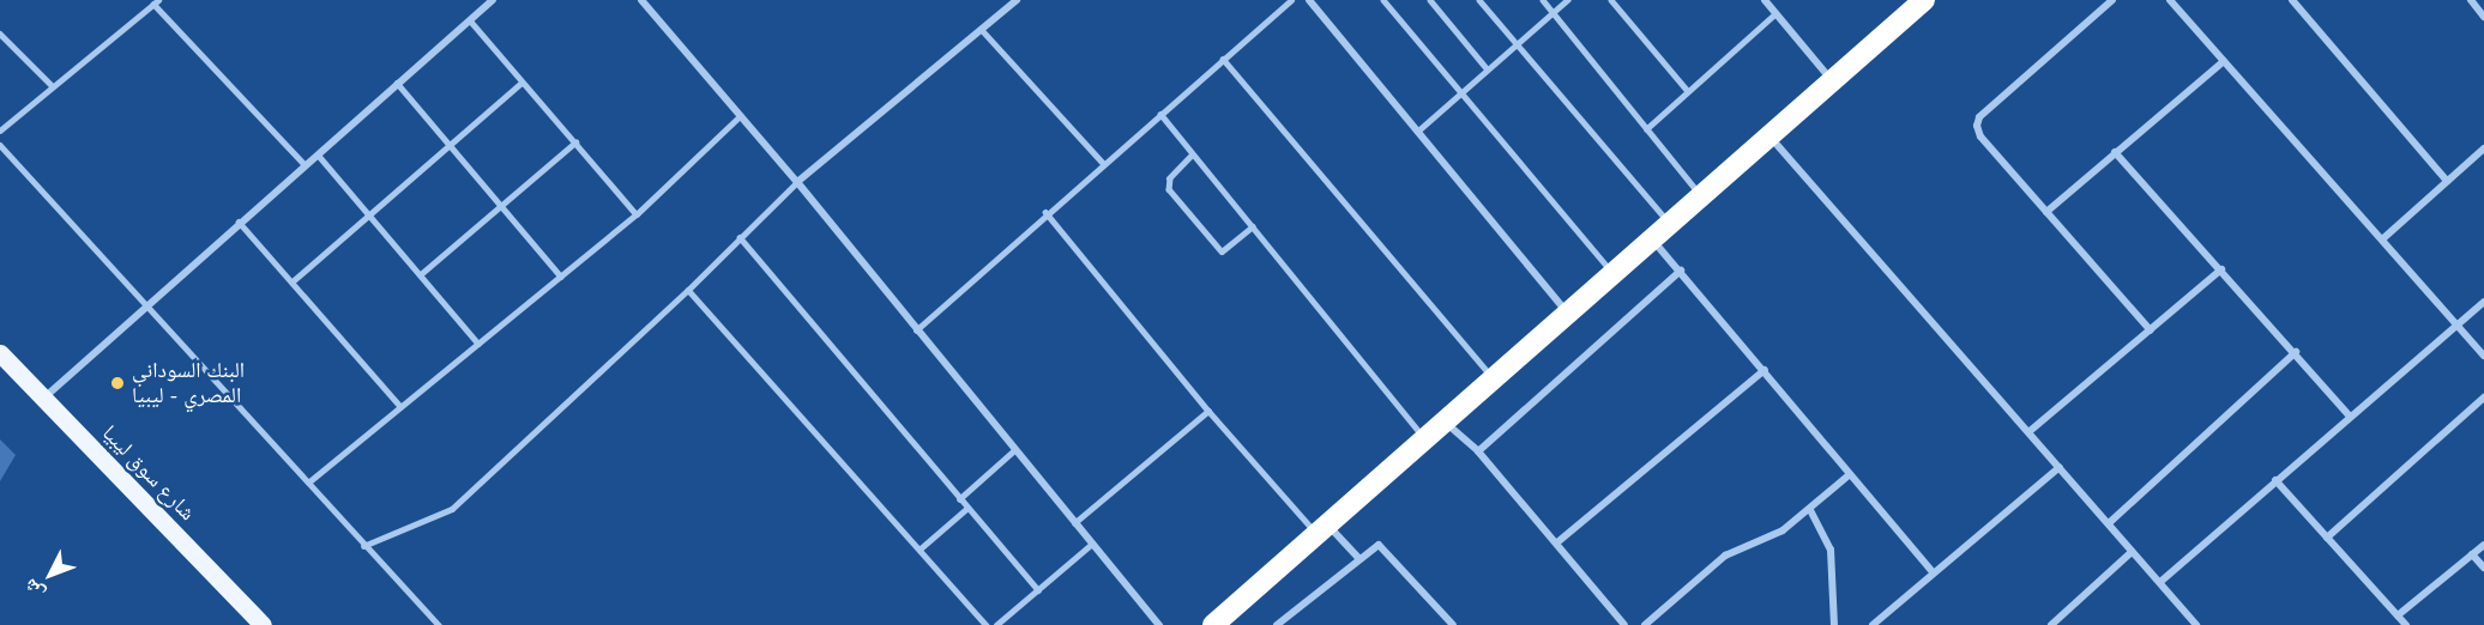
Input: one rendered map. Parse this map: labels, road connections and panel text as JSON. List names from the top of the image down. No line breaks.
{"streets":{"main road":["شارع سوق ليبيا"]},"places":["البنك السوداني المصري - ليبيا"],"north":"bottom left"}
